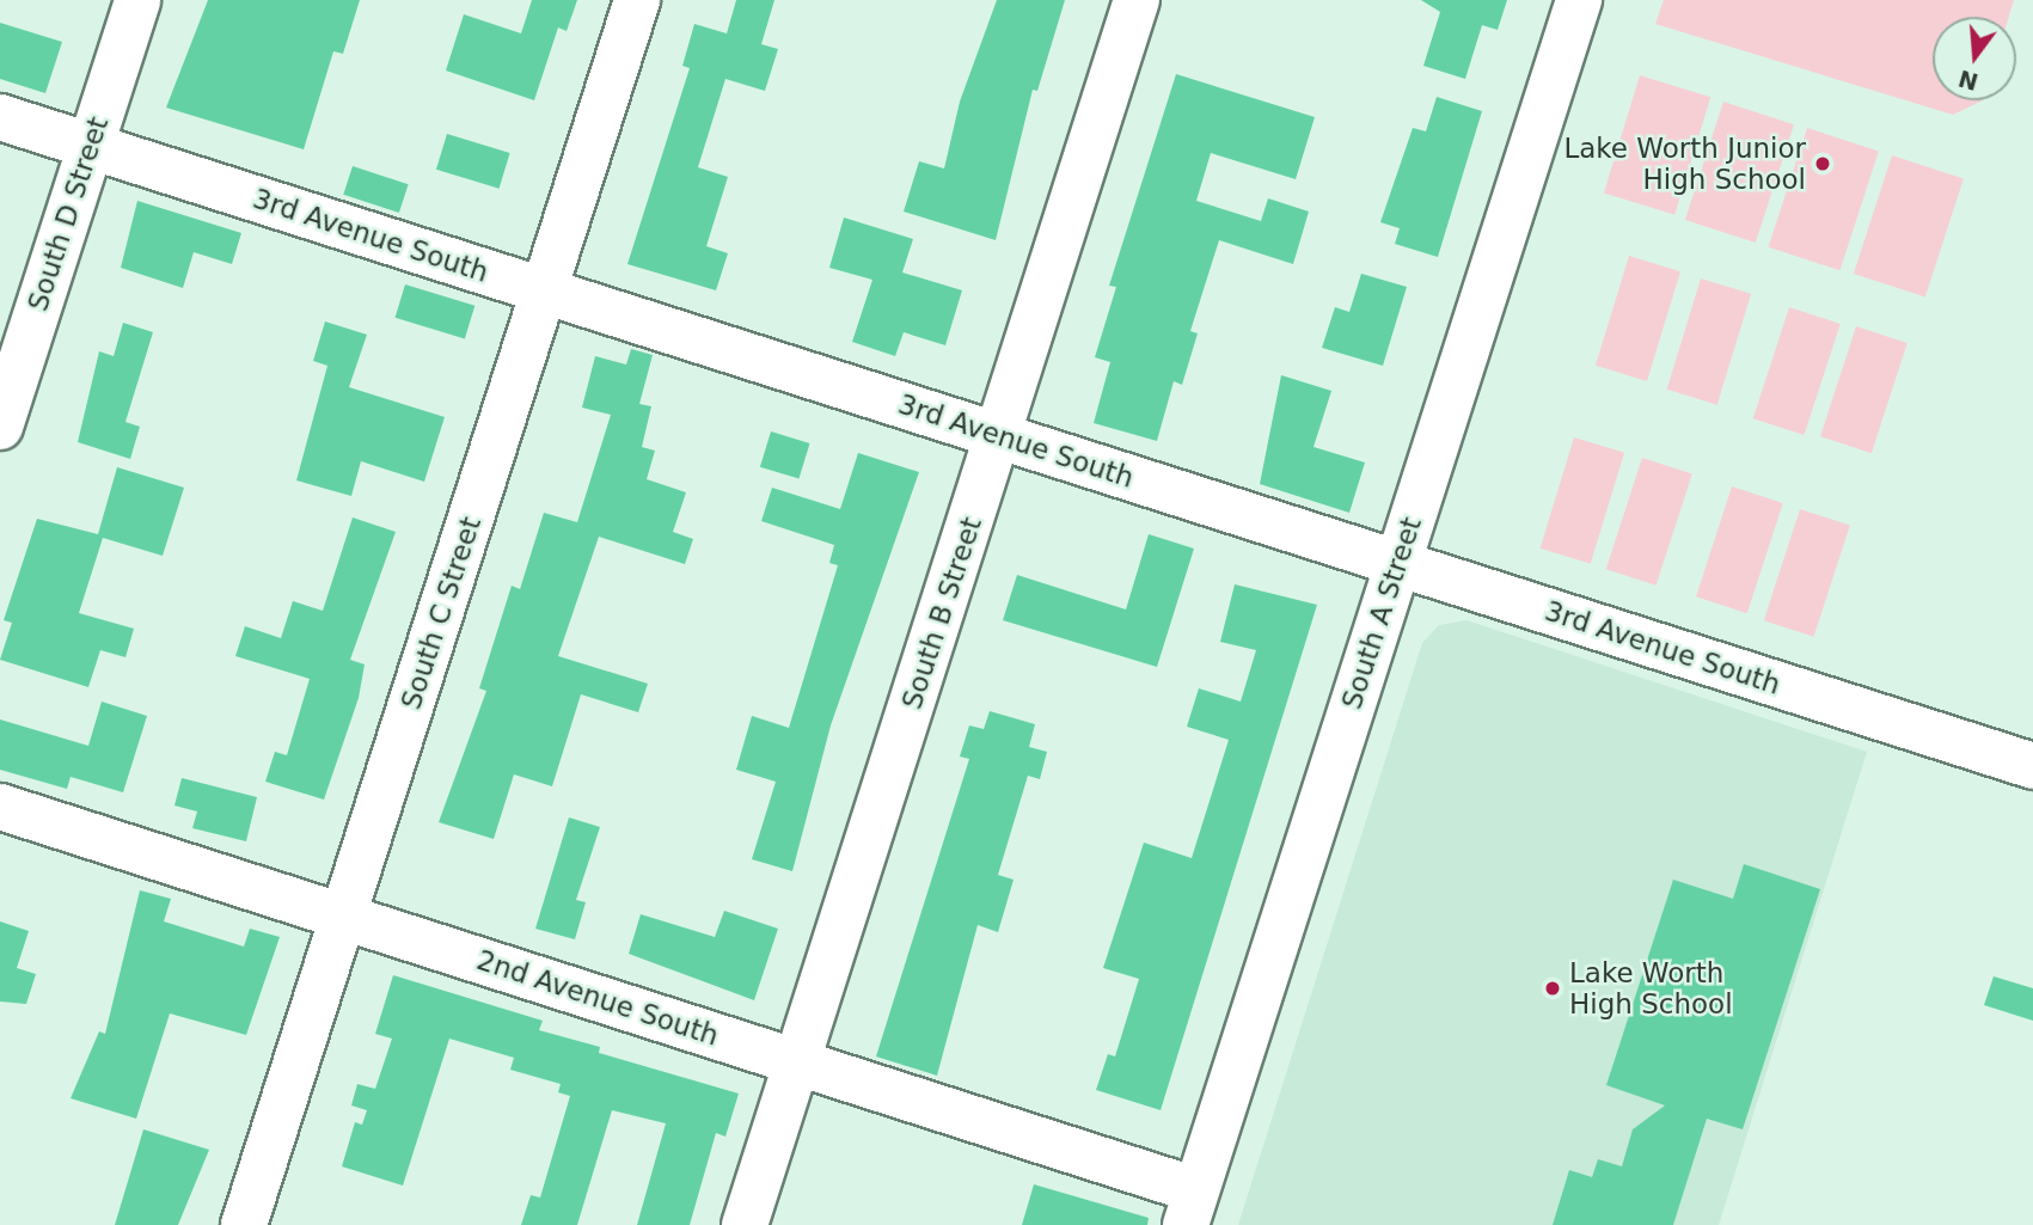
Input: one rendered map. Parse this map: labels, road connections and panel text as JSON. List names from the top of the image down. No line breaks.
{"streets":{"street":["South D Street","3rd Avenue South","South C Street","South B Street","South A Street","2nd Avenue South"]},"crossings":[["South D Street","3rd Avenue South"],["3rd Avenue South","South C Street"],["3rd Avenue South","South B Street"],["3rd Avenue South","South A Street"],["South C Street","2nd Avenue South"],["South B Street","2nd Avenue South"],["South A Street","2nd Avenue South"]],"places":["Lake Worth Junior High School","Lake Worth High School"],"north":"bottom"}
